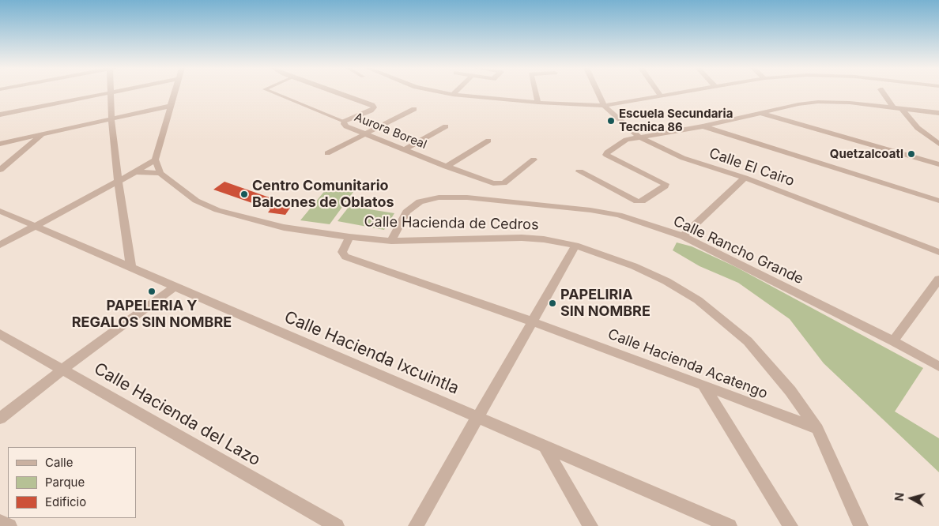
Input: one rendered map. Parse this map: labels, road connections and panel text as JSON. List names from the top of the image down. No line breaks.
{"streets":{"street":["Aurora Boreal","Calle El Cairo","Calle Hacienda de Cedros","Calle Rancho Grande","Calle Hacienda Ixcuintla","Calle Hacienda Acatengo","Calle Hacienda del Lazo"]},"crossings":[["Calle Hacienda de Cedros","Calle Rancho Grande"],["Calle Hacienda de Cedros","Calle Hacienda Acatengo"]],"places":["Escuela Secundaria Tecnica 86","Quetzalcoatl","Centro Comunitario Balcones de Oblatos","PAPELERIA Y REGALOS SIN NOMBRE","PAPELIRIA SIN NOMBRE"],"legend":["Calle","Parque","Edificio"],"north":"left"}
